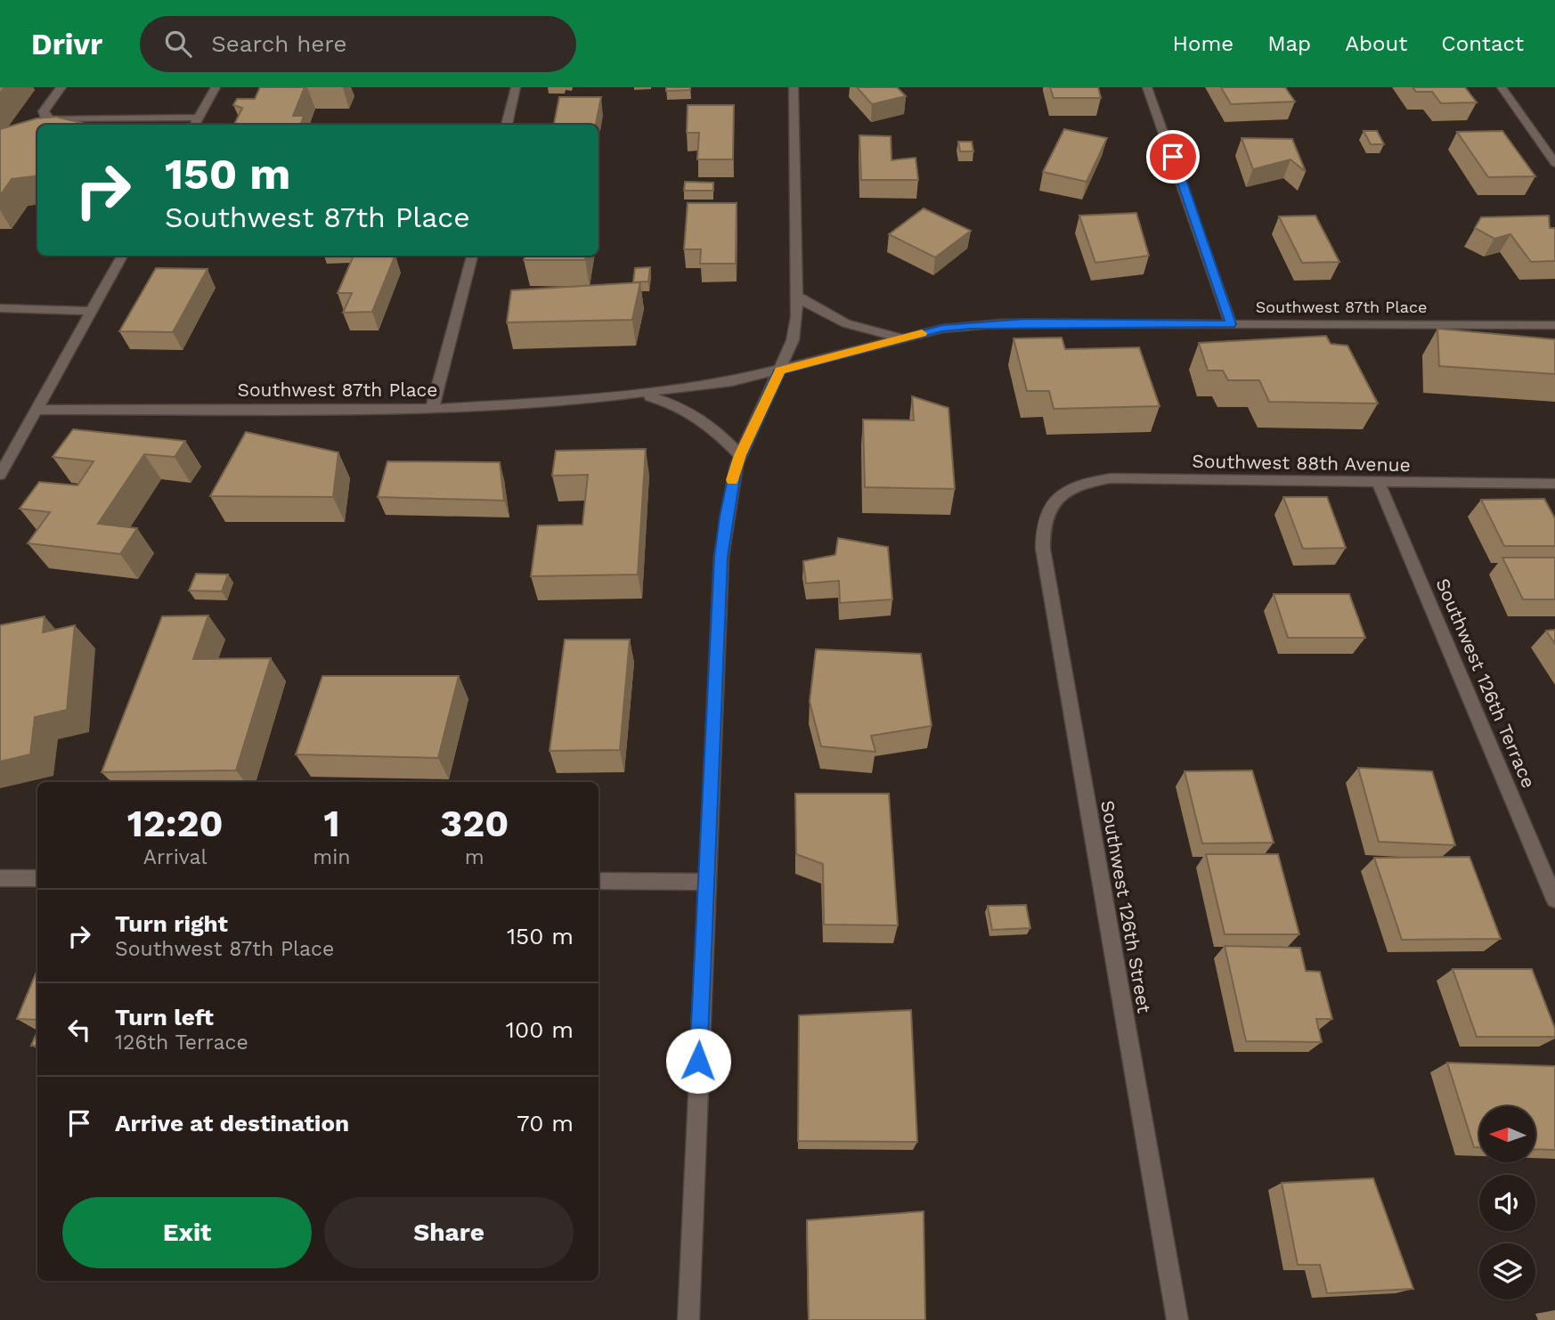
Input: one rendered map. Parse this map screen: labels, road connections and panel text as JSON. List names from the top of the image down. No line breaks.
{"streets":{"street":["Southwest 87th Place","Southwest 88th Avenue","Southwest 126th Terrace","Southwest 126th Street"]},"crossings":[["Southwest 88th Avenue","Southwest 126th Terrace"],["Southwest 88th Avenue","Southwest 126th Street"]],"north":"left","page":{"header":"Drivr","search":"Search here","nav":["Home","Map","About","Contact"],"turn":["150 m","Southwest 87th Place"],"eta":["12:20","Arrival","1","min","320","m"],"list":[{"name":"Turn right","note":"Southwest 87th Place","value":"150 m"},{"name":"Turn left","note":"126th Terrace","value":"100 m"},{"name":"Arrive at destination","value":"70 m"}],"buttons":["Exit","Share"]}}
